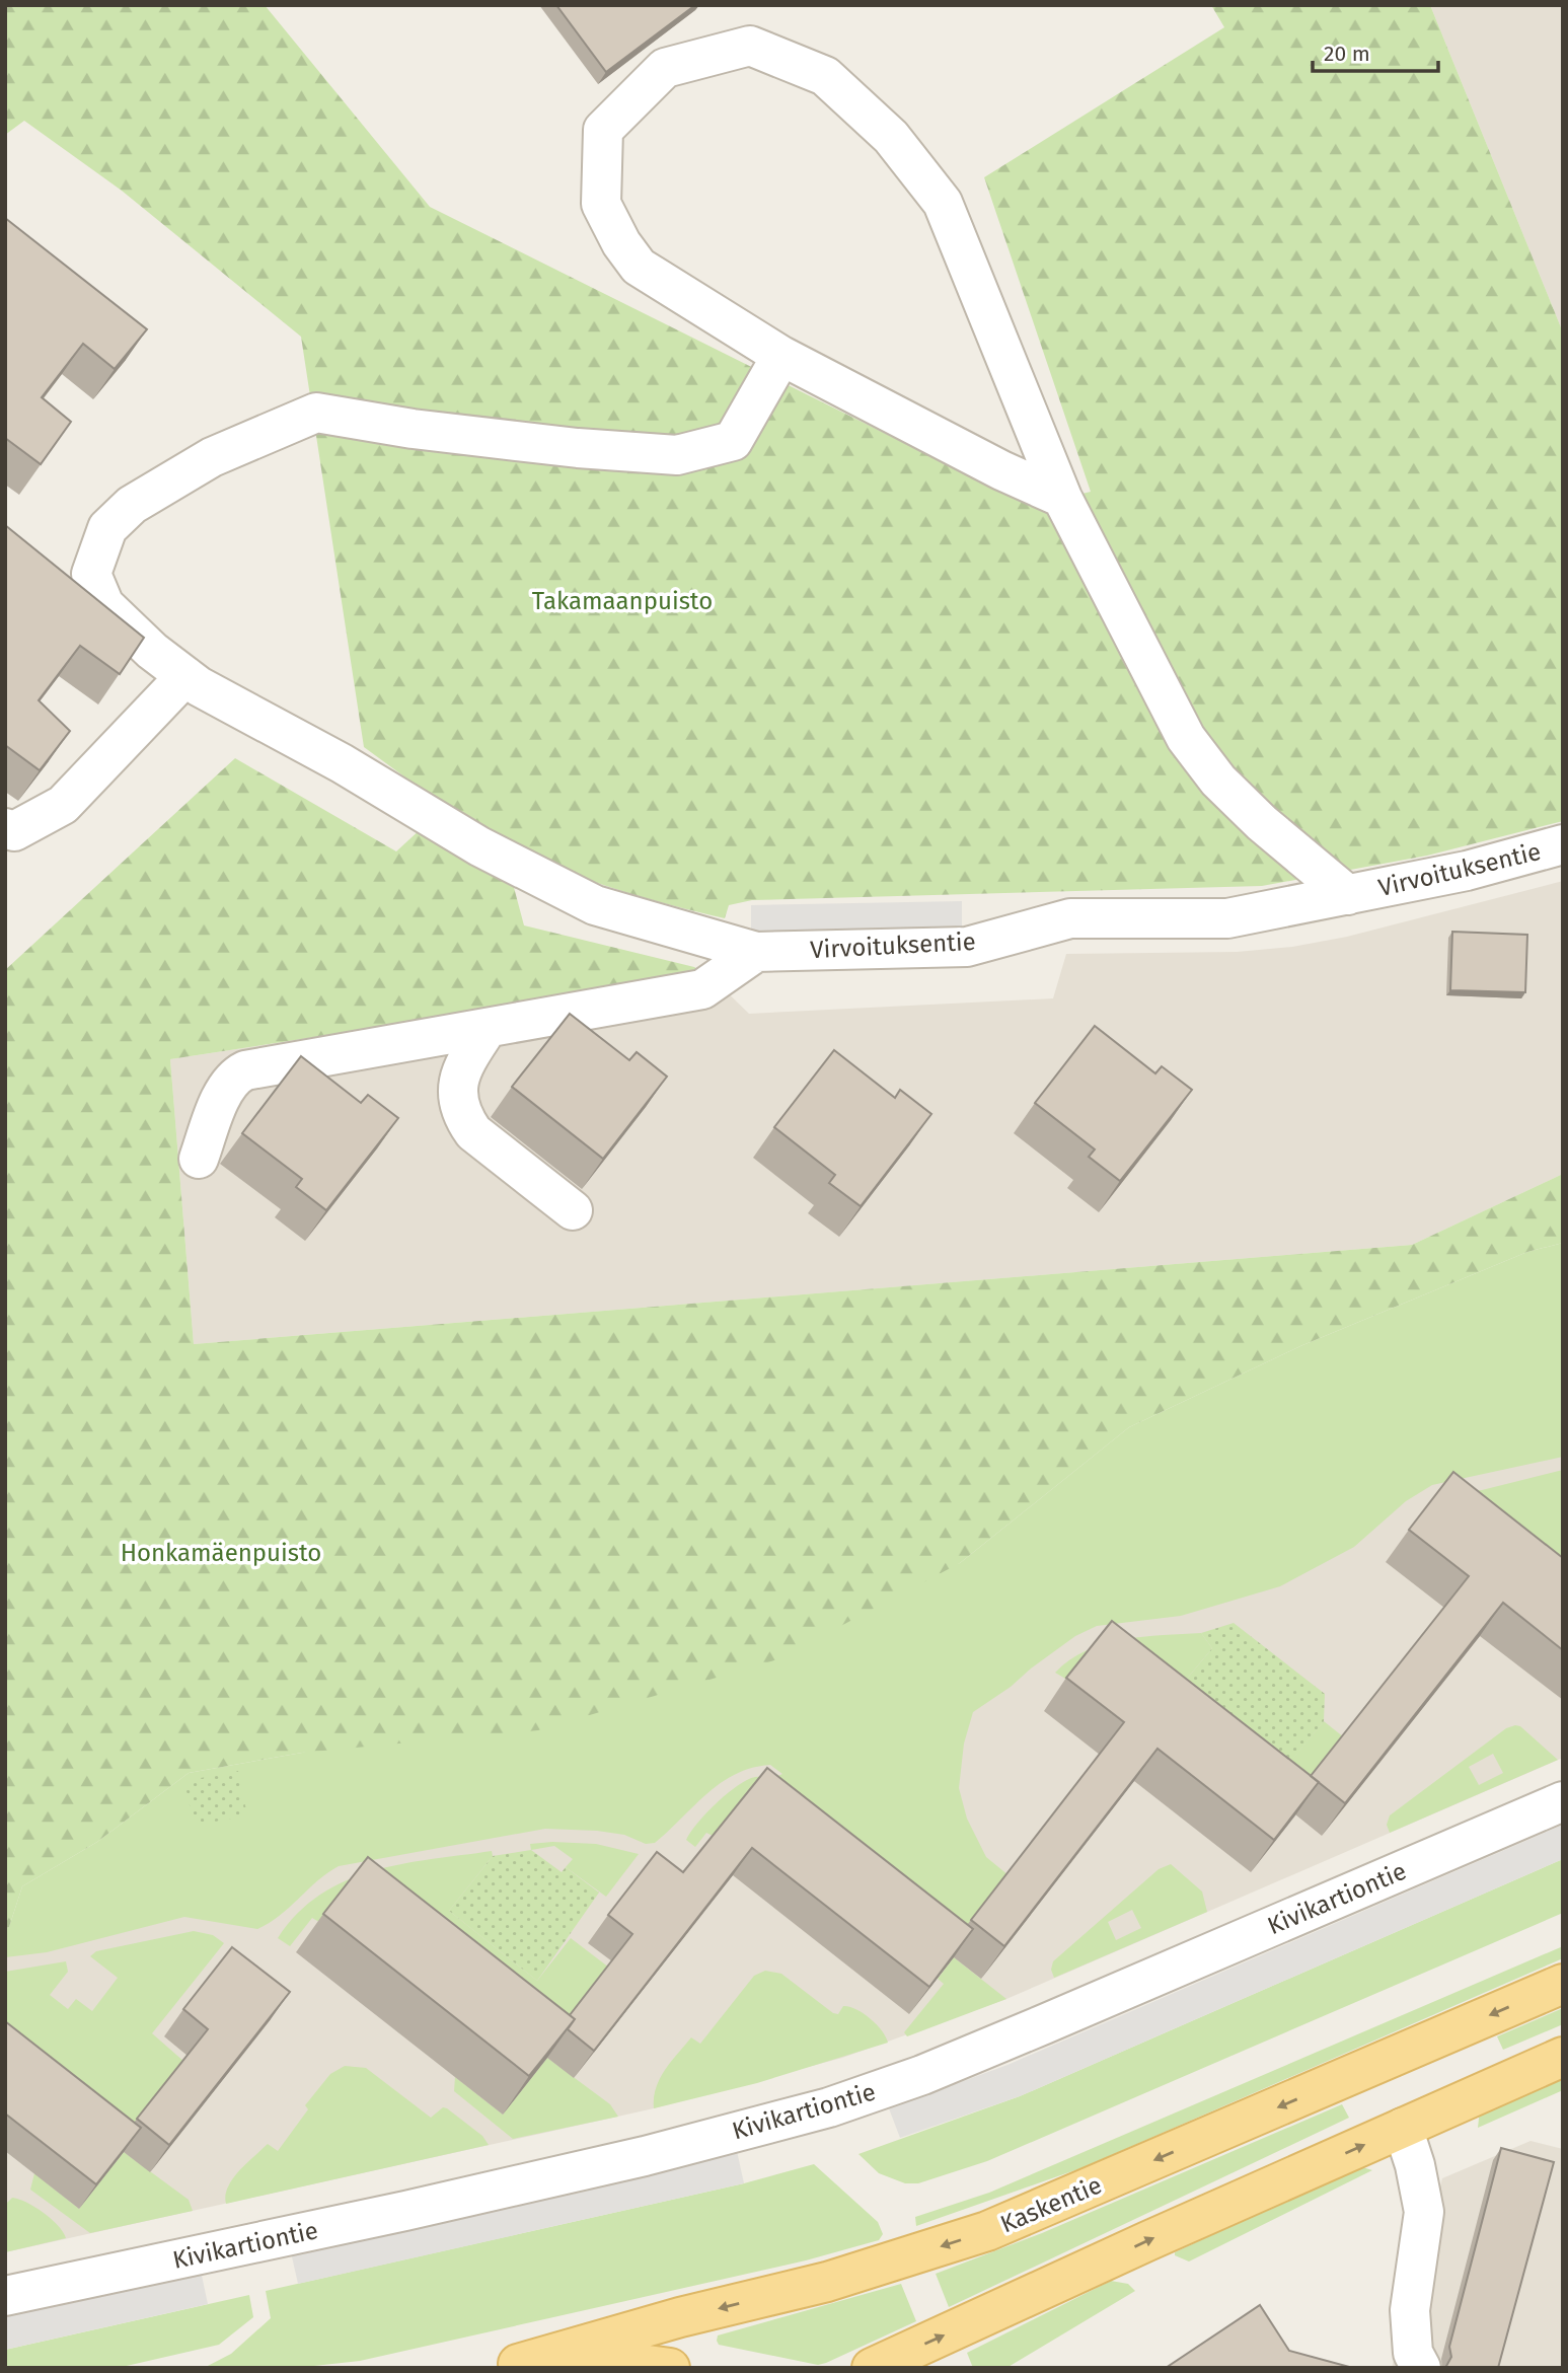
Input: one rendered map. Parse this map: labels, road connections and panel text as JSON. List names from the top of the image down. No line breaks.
{"streets":{"main road":["Kaskentie"],"street":["Virvoituksentie","Kivikartiontie"]},"parks":["Takamaanpuisto","Honkamäenpuisto"],"scale_bar":"20 m"}
